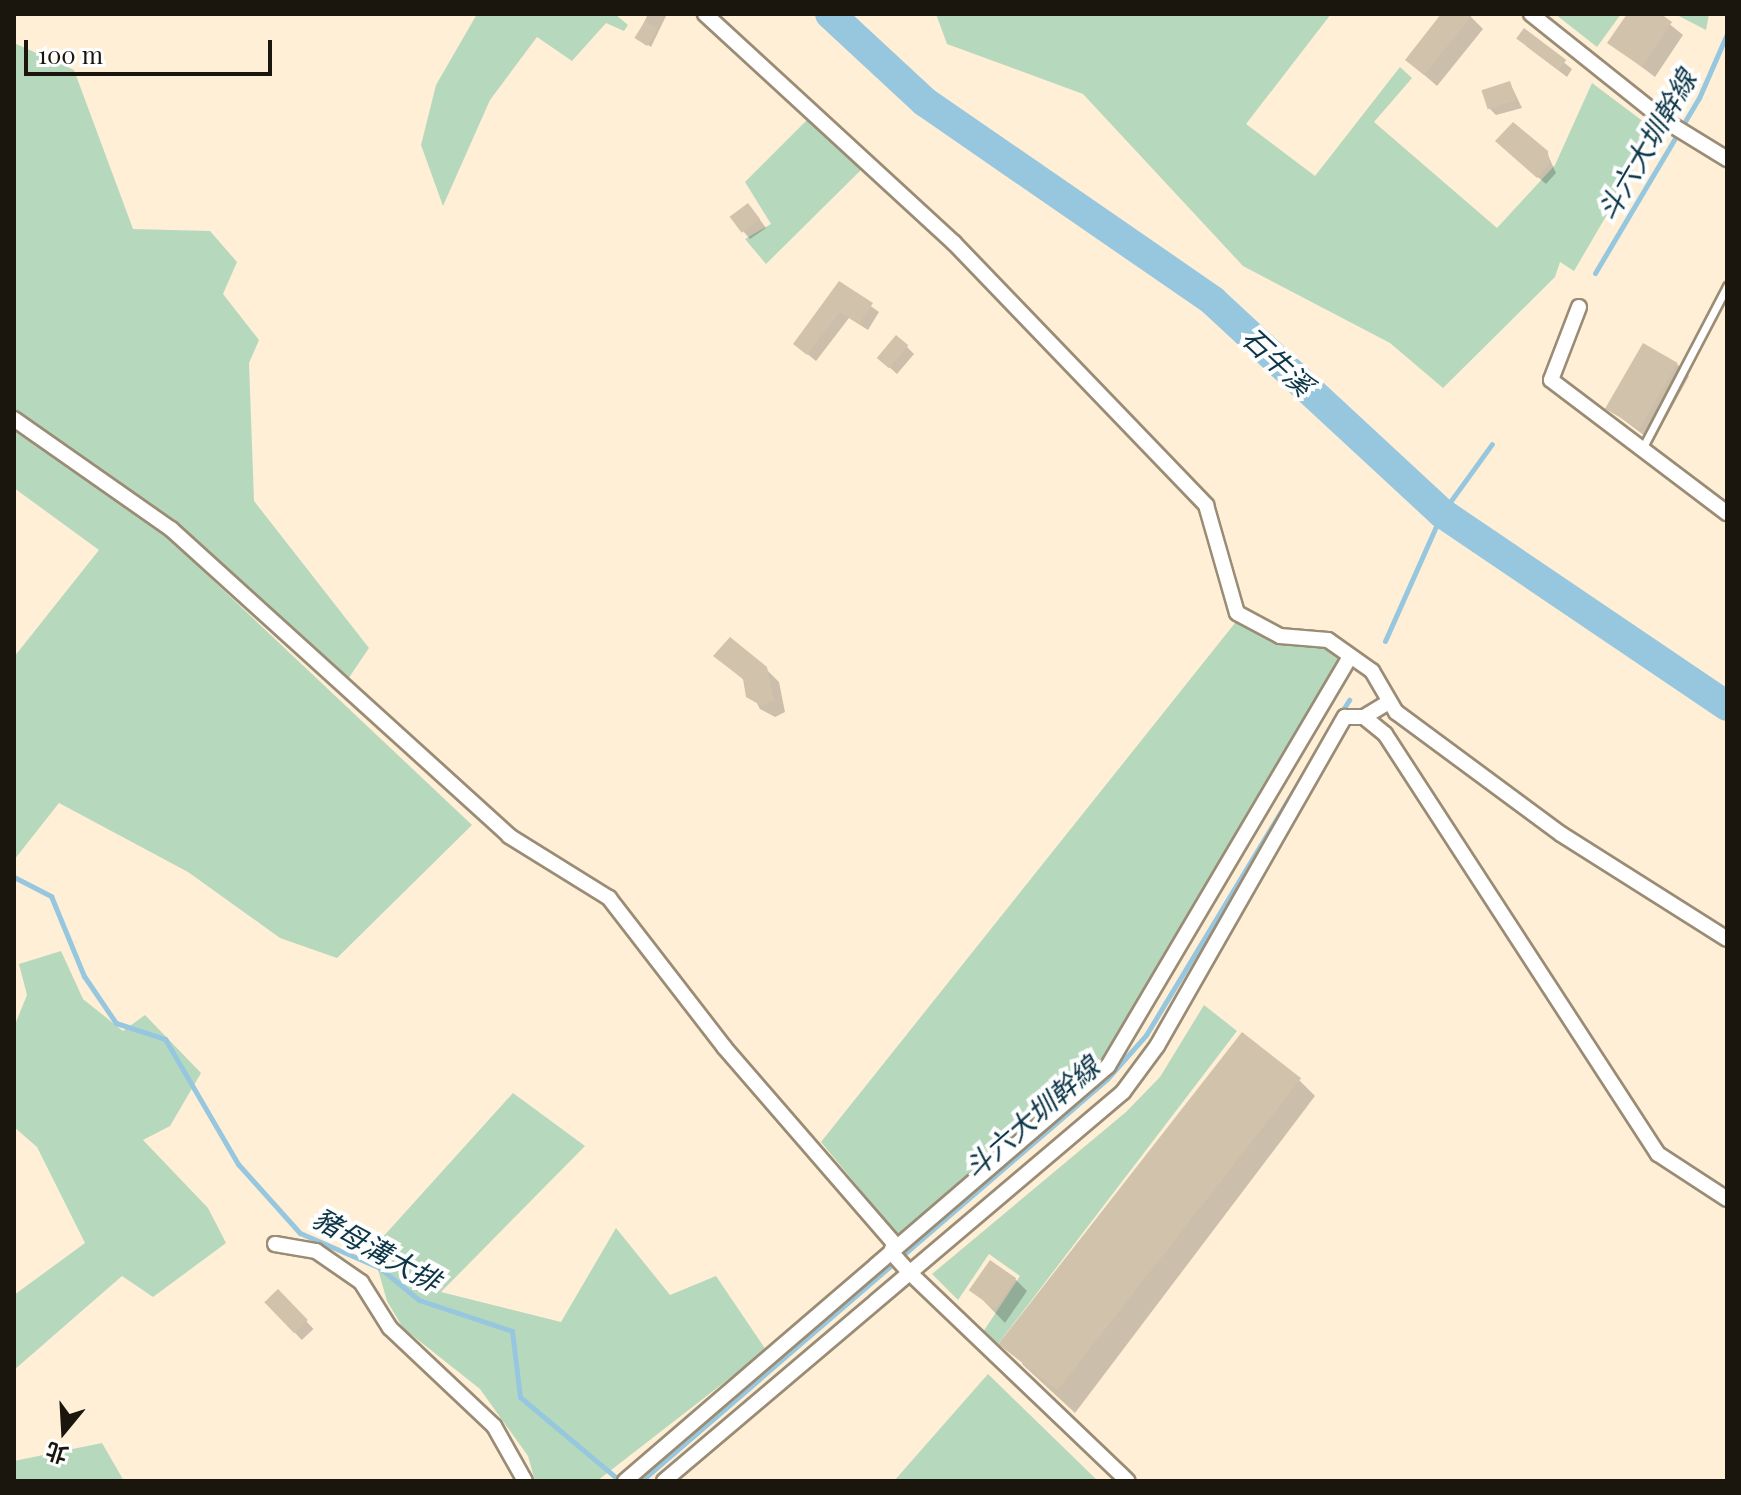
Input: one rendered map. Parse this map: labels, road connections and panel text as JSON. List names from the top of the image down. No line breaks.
{"water":["斗六大圳幹線","石牛溪","豬母溝大排"],"scale_bar":"100 m","north":"bottom"}
